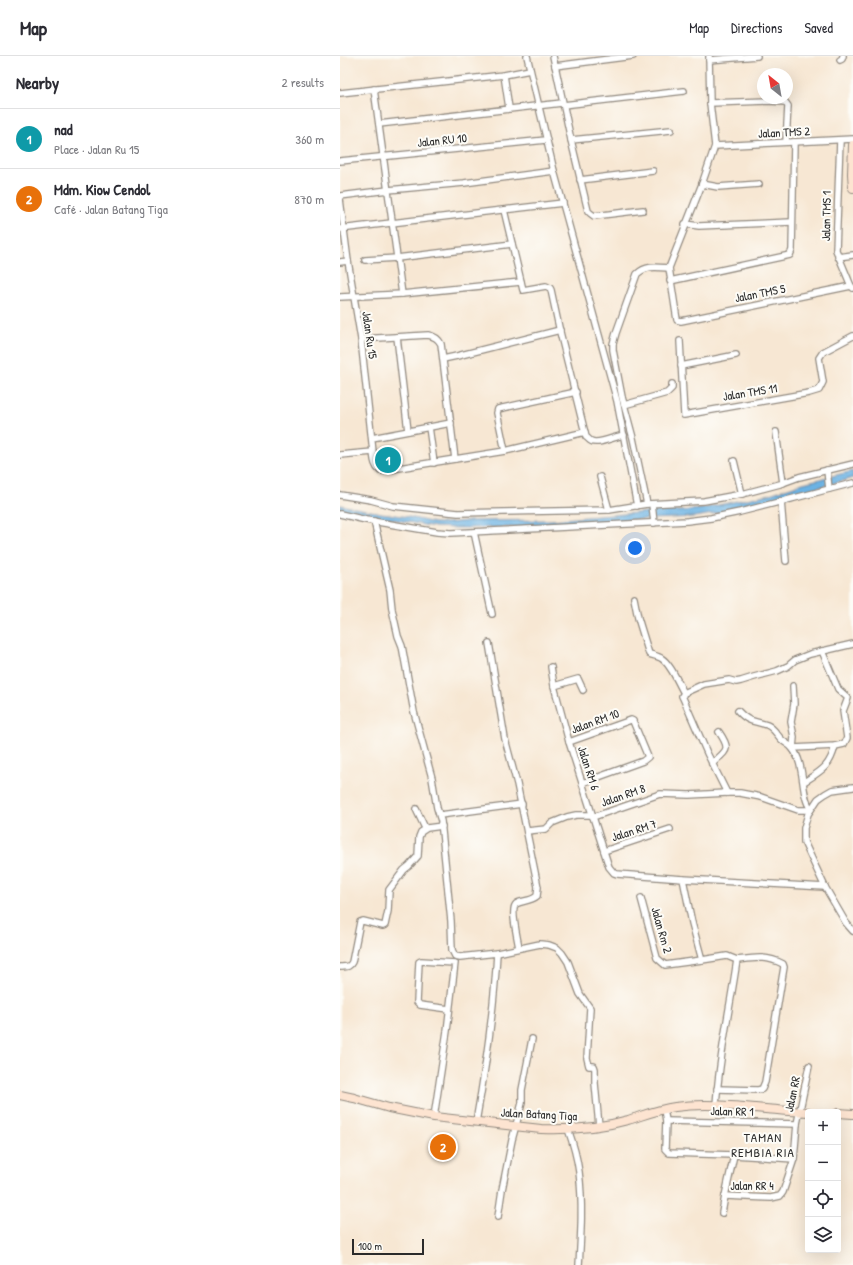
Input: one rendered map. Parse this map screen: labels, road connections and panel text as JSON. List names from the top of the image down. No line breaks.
{"streets":{"main road":["Jalan Batang Tiga"],"street":["Jalan TMS 2","Jalan RU 10","Jalan TMS 1","Jalan TMS 5","Jalan Ru 15","Jalan TMS 11","Jalan RM 10","Jalan RM 6","Jalan RM 8","Jalan RM 7","Jalan Rm 2","Jalan RR","Jalan RR 1","Jalan RR 4"]},"crossings":[["Jalan TMS 2","Jalan TMS 1"],["Jalan TMS 1","Jalan TMS 5"],["Jalan RM 10","Jalan RM 6"],["Jalan RM 6","Jalan RM 8"],["Jalan RM 6","Jalan RM 7"],["Jalan RR","Jalan RR 1"],["Jalan RR","Jalan Batang Tiga"],["Jalan RR","Jalan RR 4"]],"districts":["TAMAN REMBIA RIA"],"scale_bar":"100 m","north":"top left","page":{"header":"Map","nav":["Map","Directions","Saved"],"heading":["Nearby","2 results"],"list":[{"mark":"1","name":"nad","note":"Place · Jalan Ru 15","value":"360 m"},{"mark":"2","name":"Mdm. Kiow Cendol","note":"Café · Jalan Batang Tiga","value":"870 m"}],"pins":["1","2"],"map_buttons":["+","−"],"scale":"100 m"}}
